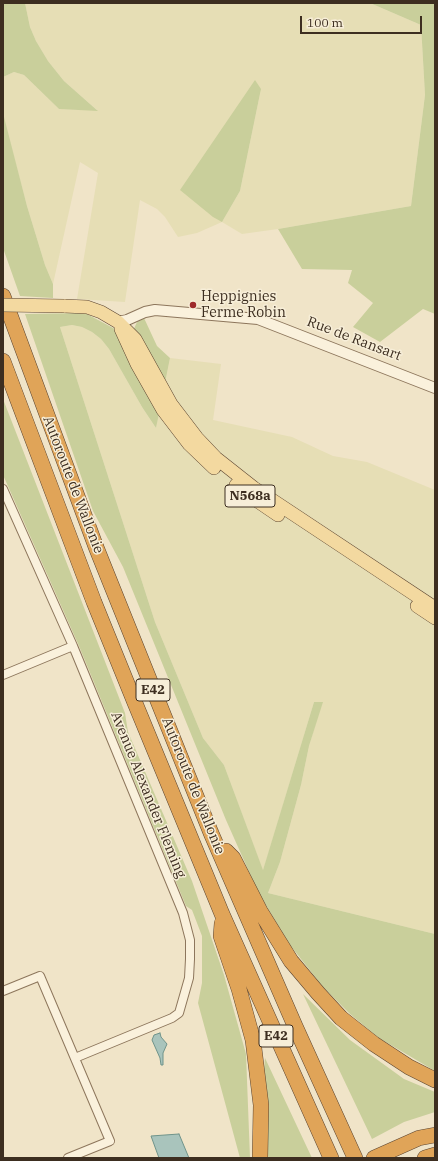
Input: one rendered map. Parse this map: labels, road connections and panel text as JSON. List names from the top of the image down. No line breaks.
{"streets":{"highway":["Autoroute de Wallonie","E42"],"main road":["N568a"],"street":["Rue de Ransart","Avenue Alexander Fleming"]},"crossings":[["Rue de Ransart","N568a"]],"places":["Heppignies Ferme Robin"],"scale_bar":"100 m"}
